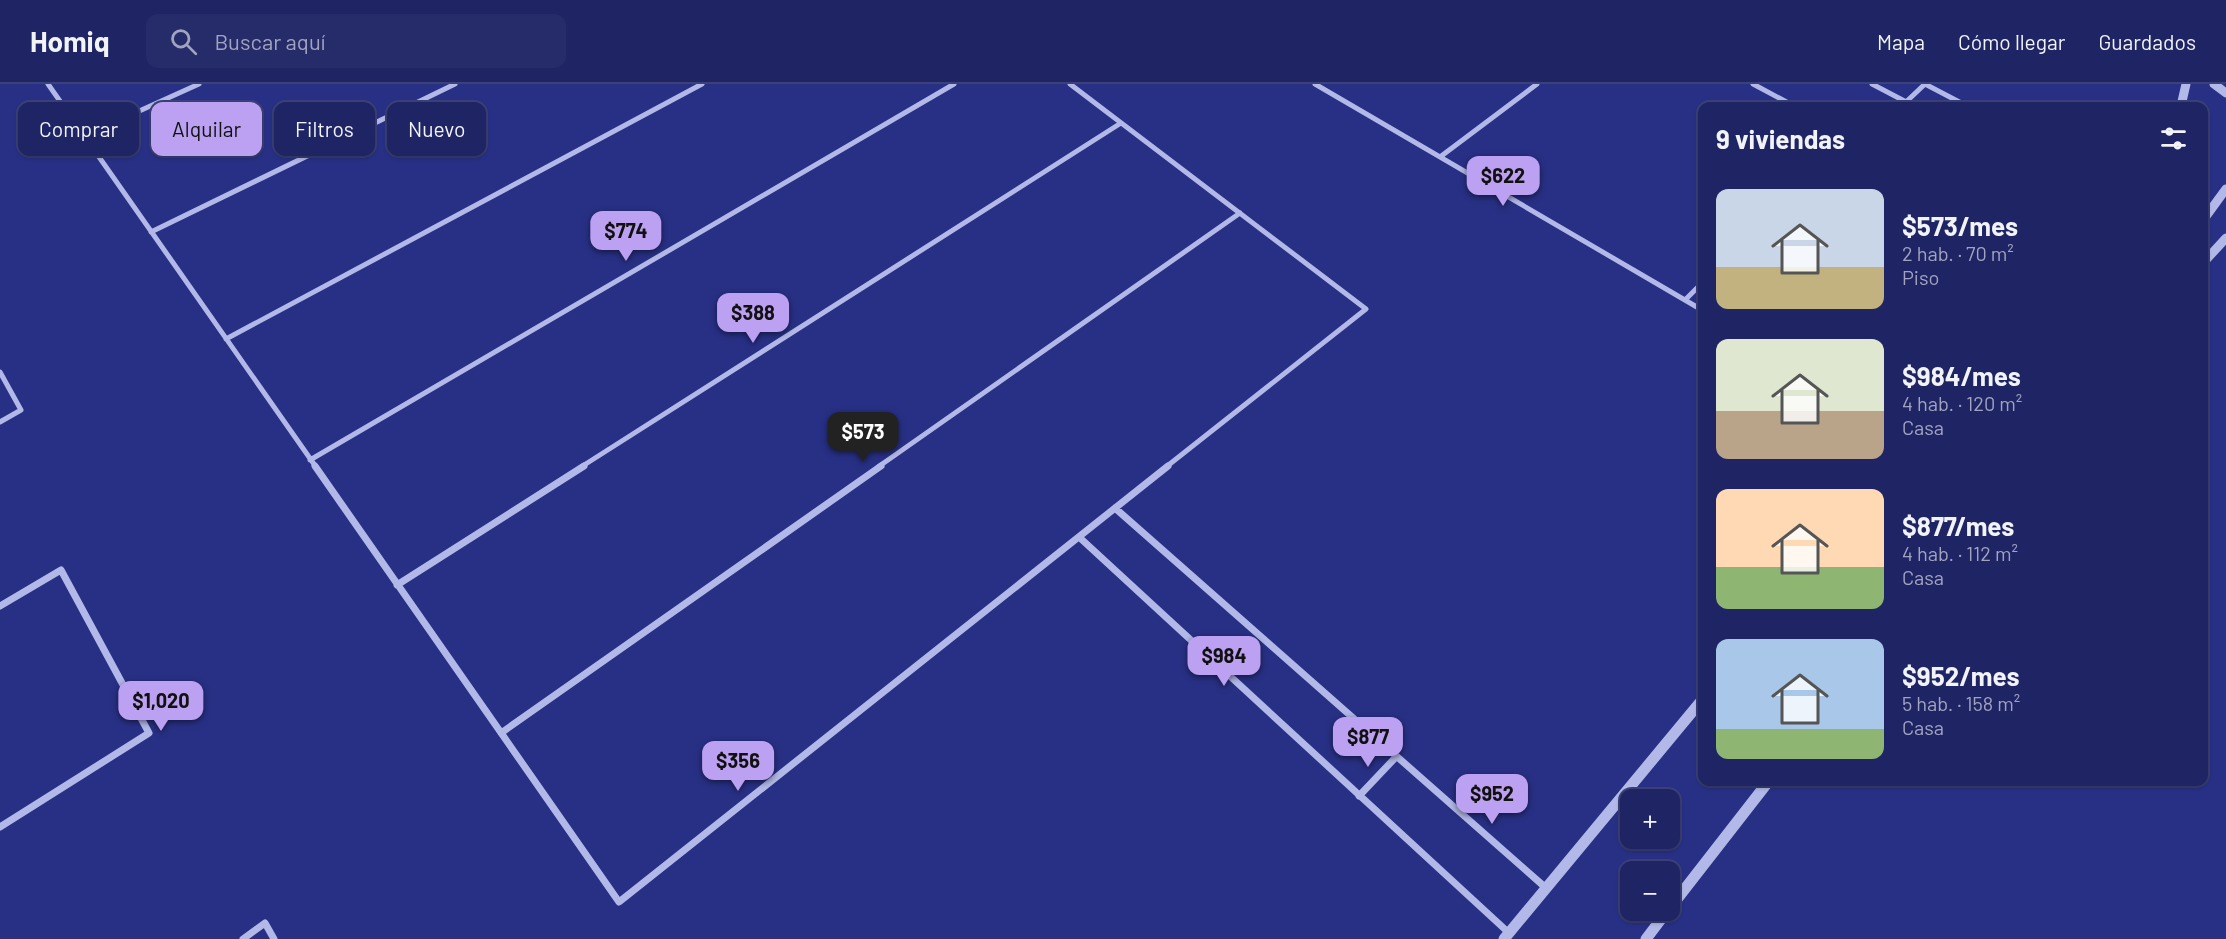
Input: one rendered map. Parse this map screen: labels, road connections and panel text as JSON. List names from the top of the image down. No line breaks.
{"page":{"header":"Homiq","search":"Buscar aquí","nav":["Mapa","Cómo llegar","Guardados"],"chip":["Comprar","Alquilar","Filtros","Nuevo"],"heading":"9 viviendas","price":["$622","$774","$388","$573","$984","$1,020","$877","$356","$952"],"list":[{"name":"$573/mes","note":"2 hab. · 70 m² · Piso"},{"name":"$984/mes","note":"4 hab. · 120 m² · Casa"},{"name":"$877/mes","note":"4 hab. · 112 m² · Casa"},{"name":"$952/mes","note":"5 hab. · 158 m² · Casa"}],"map_buttons":["+","−"]}}
